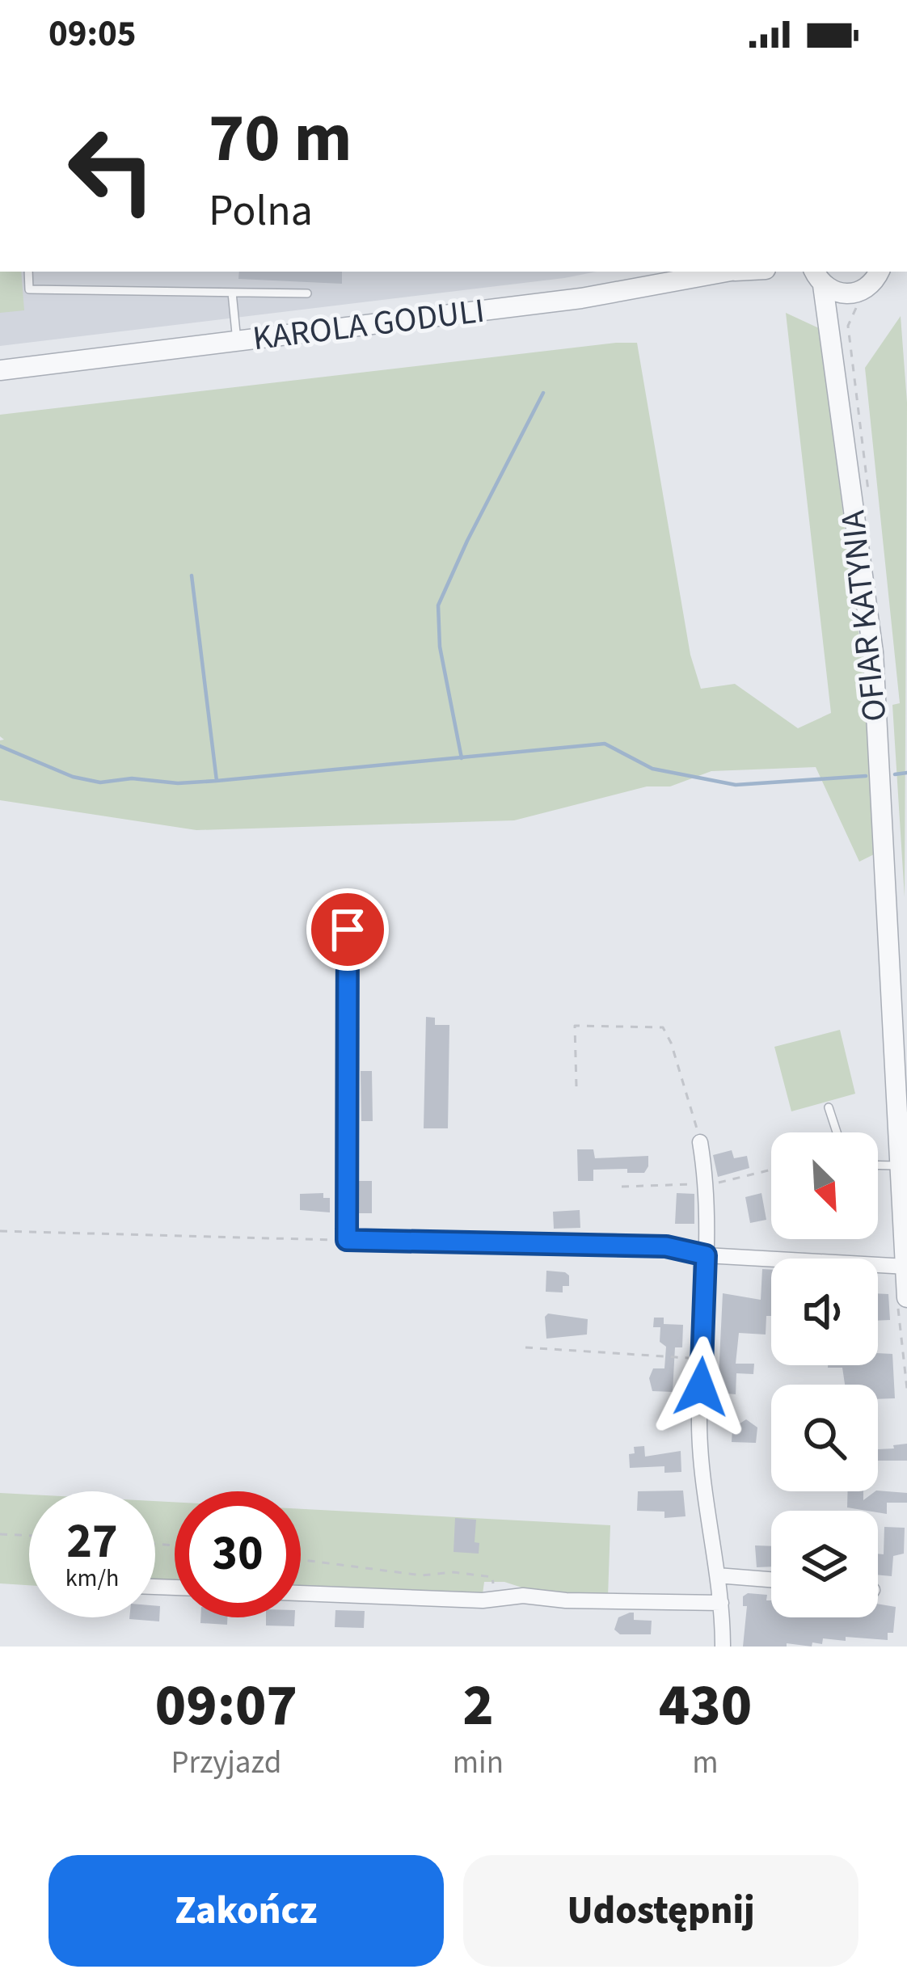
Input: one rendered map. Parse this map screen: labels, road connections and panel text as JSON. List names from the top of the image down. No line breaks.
{"streets":{"street":["KAROLA GODULI","OFIAR KATYNIA"]},"north":"bottom right","page":{"status":"09:05","turn":["70 m","Polna"],"speed":"27 km/h","limit":"30","eta":["09:07","Przyjazd","2","min","430","m"],"buttons":["Zakończ","Udostępnij"]}}
